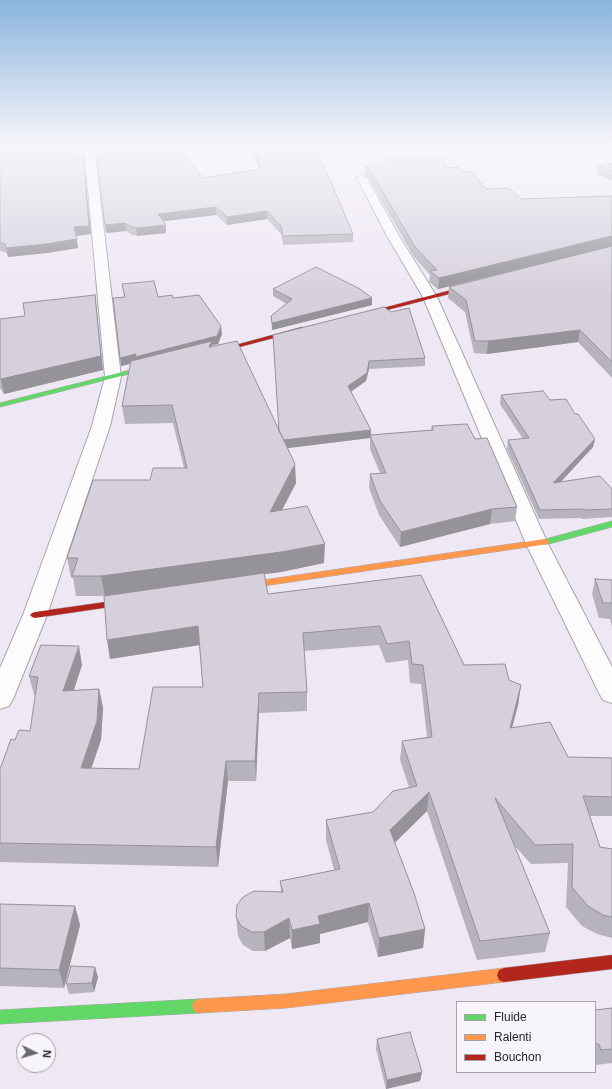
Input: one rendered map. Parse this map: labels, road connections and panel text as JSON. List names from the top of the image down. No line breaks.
{"legend":["Fluide","Ralenti","Bouchon"],"north":"right"}
